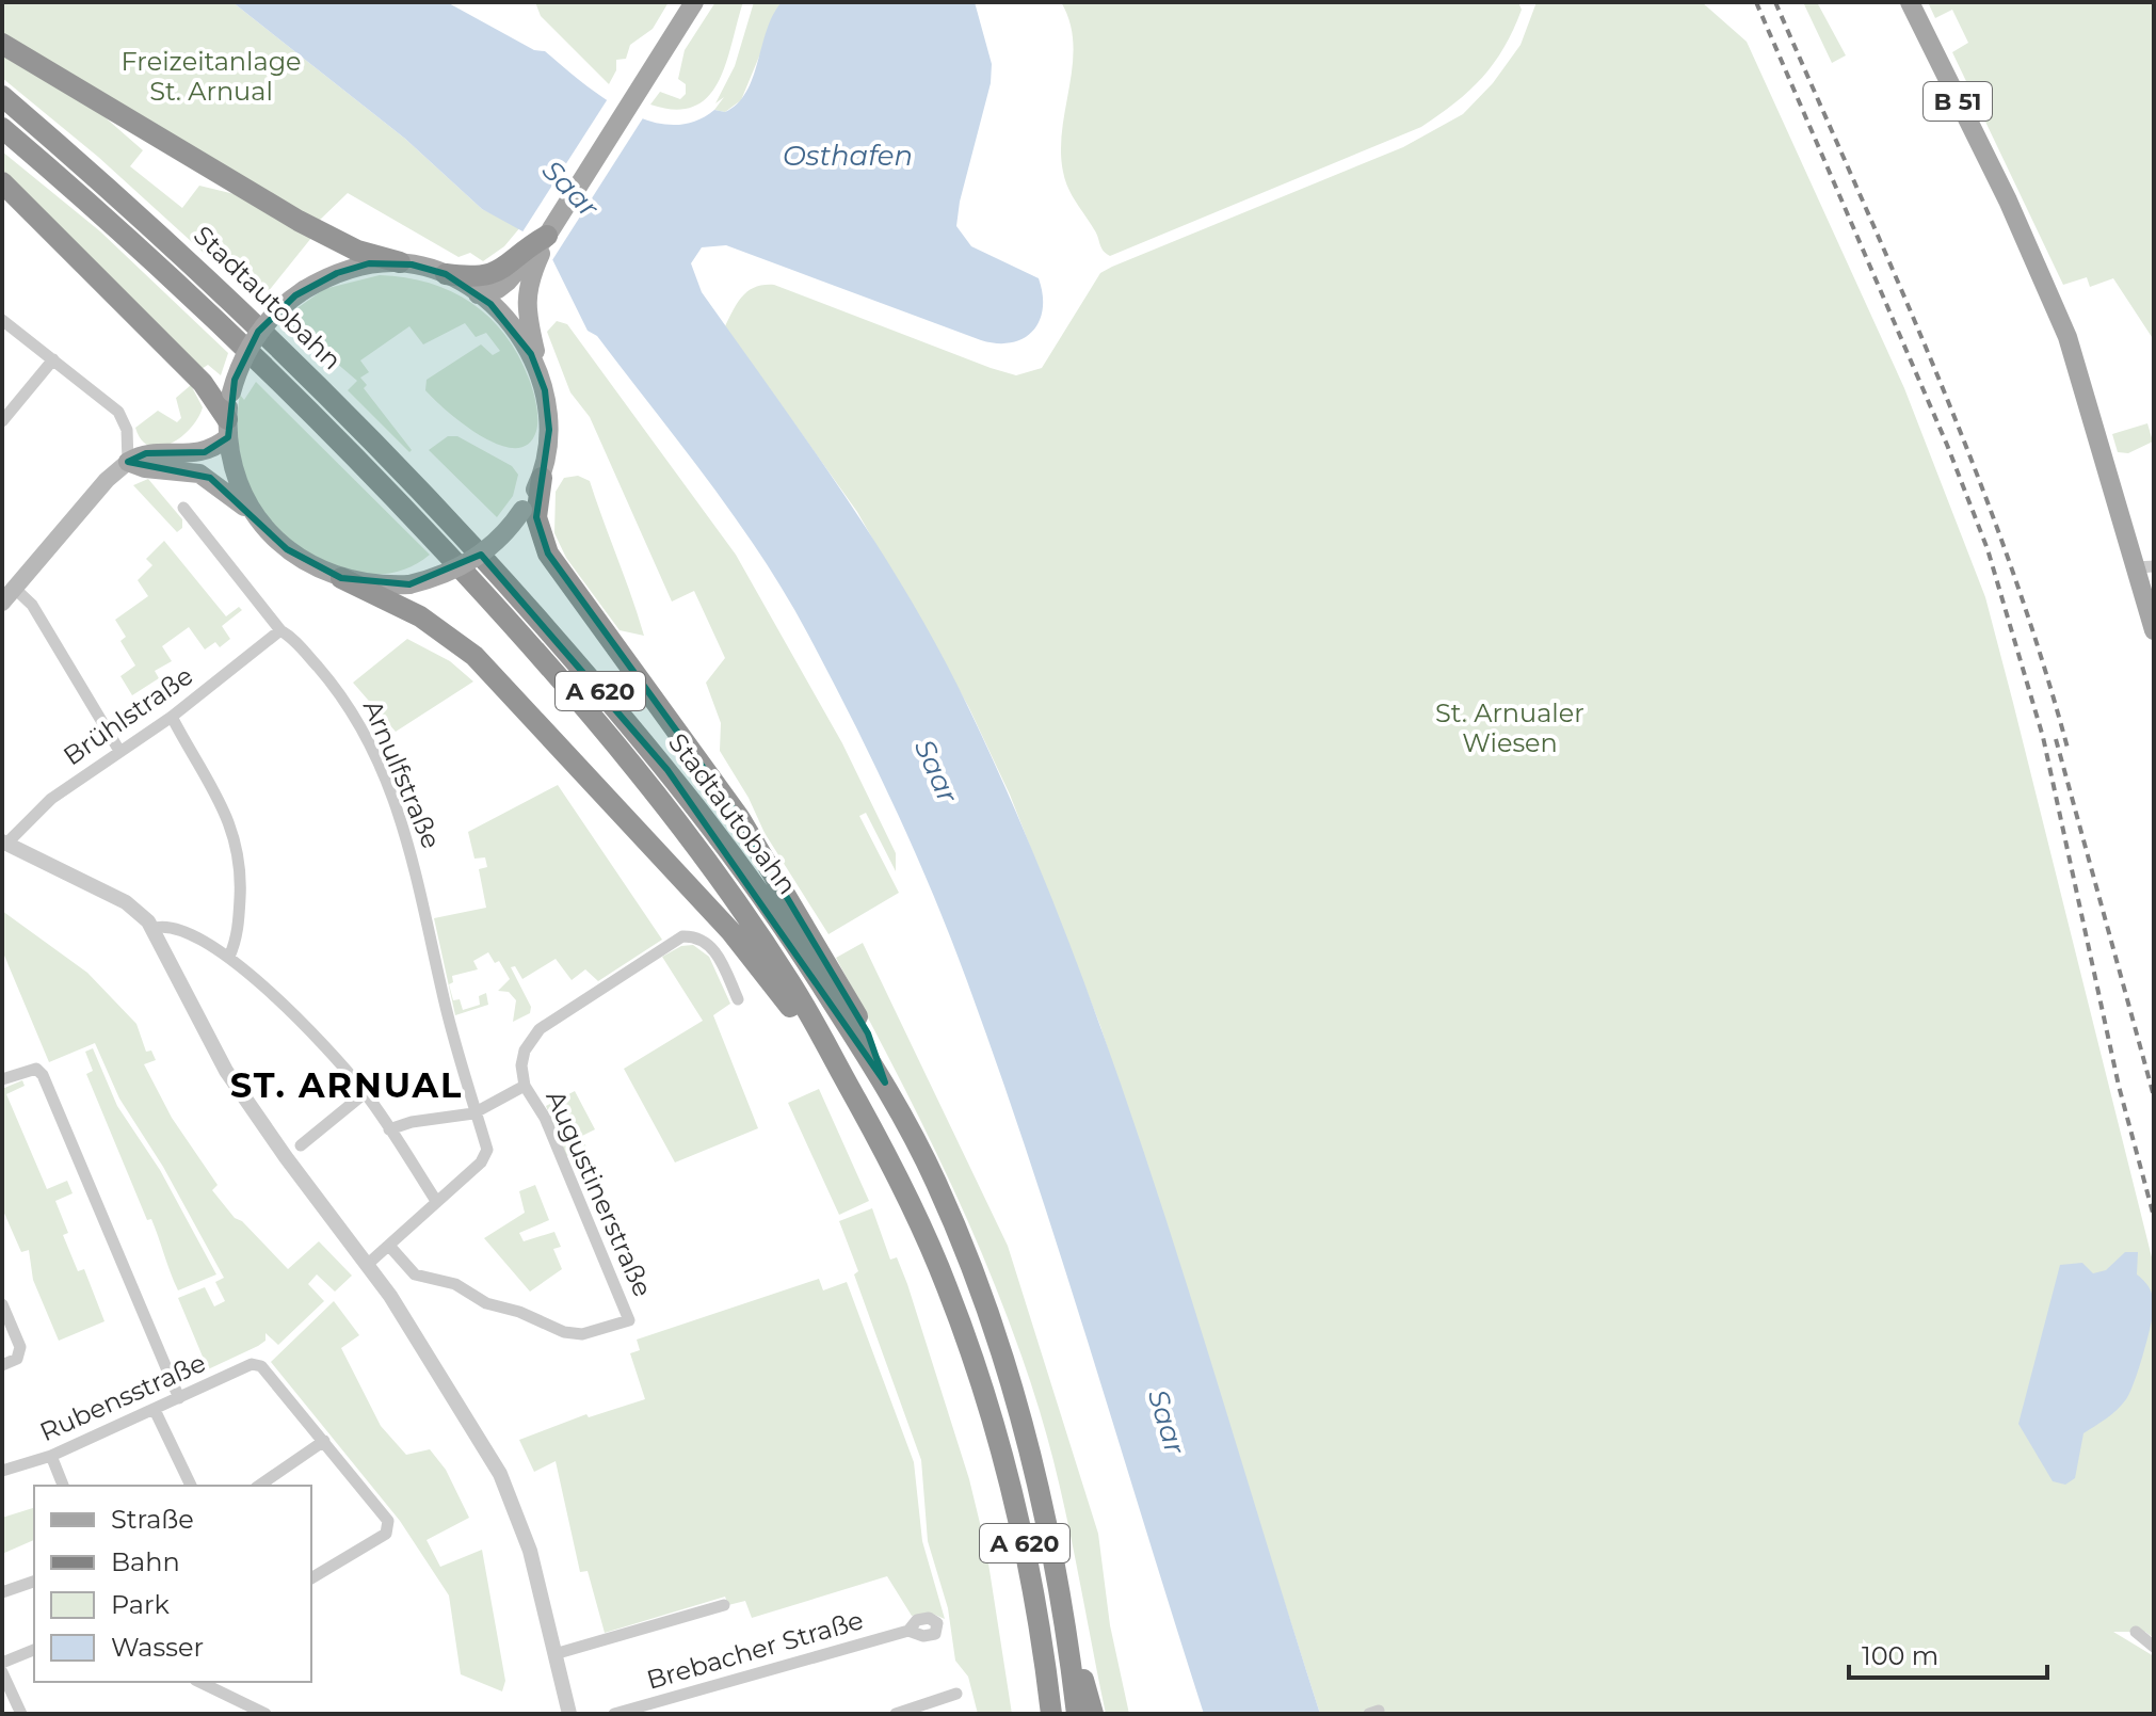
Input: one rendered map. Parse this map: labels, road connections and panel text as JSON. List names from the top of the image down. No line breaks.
{"streets":{"highway":["Stadtautobahn","A 620"],"main road":["B 51"],"street":["Brühlstraße","Arnulfstraße","Augustinerstraße","Rubensstraße","Brebacher Straße"]},"crossings":[["Brühlstraße","Arnulfstraße"]],"districts":["ST. ARNUAL"],"water":["Osthafen","Saar"],"parks":["Freizeitanlage St. Arnual","St. Arnualer Wiesen"],"legend":["Straße","Bahn","Park","Wasser"],"scale_bar":"100 m"}
